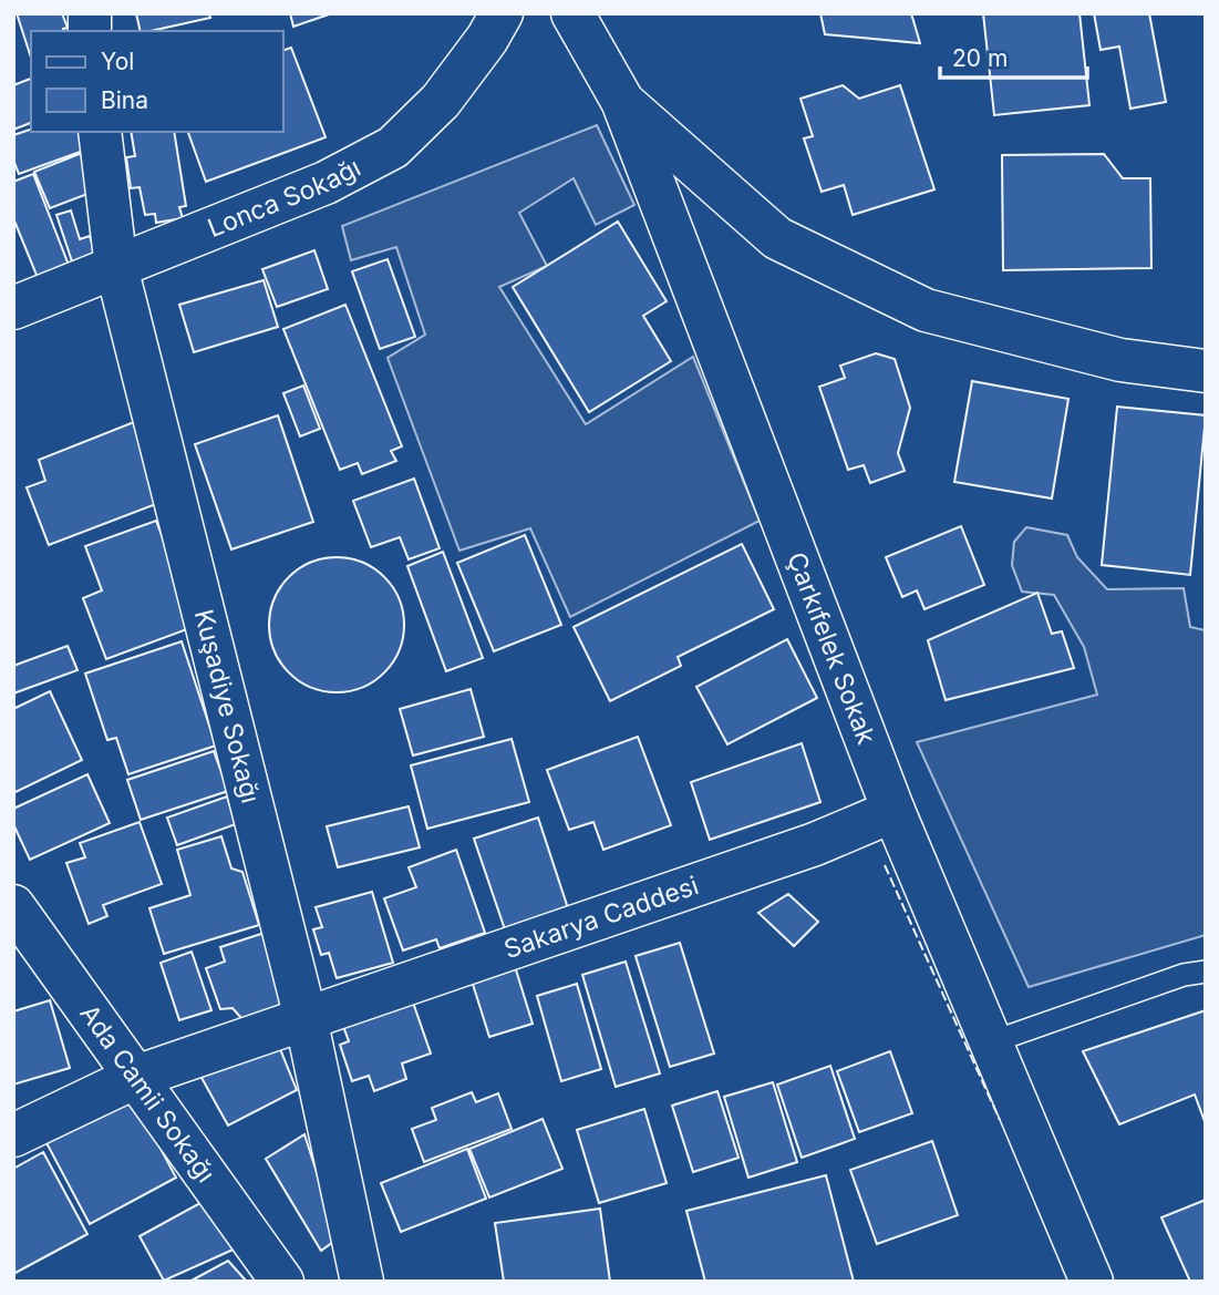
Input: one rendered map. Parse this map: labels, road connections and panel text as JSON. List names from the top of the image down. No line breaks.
{"streets":{"street":["Lonca Sokağı","Çarkıfelek Sokak","Kuşadiye Sokağı","Sakarya Caddesi","Ada Camii Sokağı"]},"crossings":[["Lonca Sokağı","Kuşadiye Sokağı"],["Çarkıfelek Sokak","Sakarya Caddesi"],["Kuşadiye Sokağı","Sakarya Caddesi"],["Sakarya Caddesi","Ada Camii Sokağı"]],"legend":["Yol","Bina"],"scale_bar":"20 m"}
